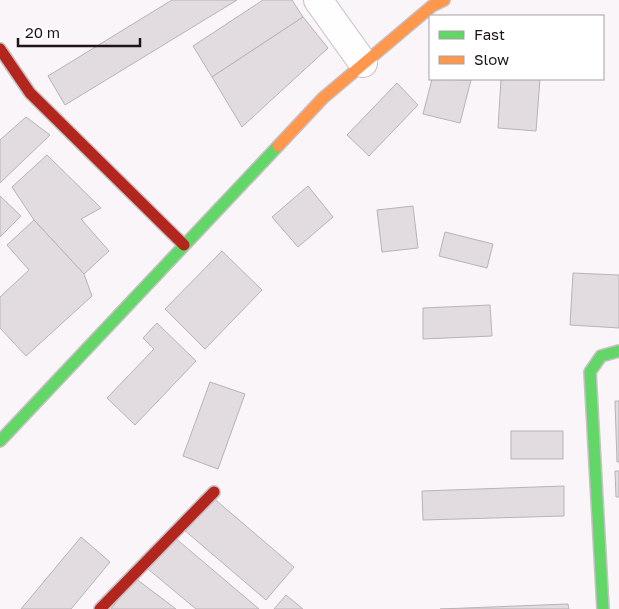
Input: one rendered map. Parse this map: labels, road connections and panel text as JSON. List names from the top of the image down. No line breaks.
{"legend":["Fast","Slow"],"scale_bar":"20 m"}
